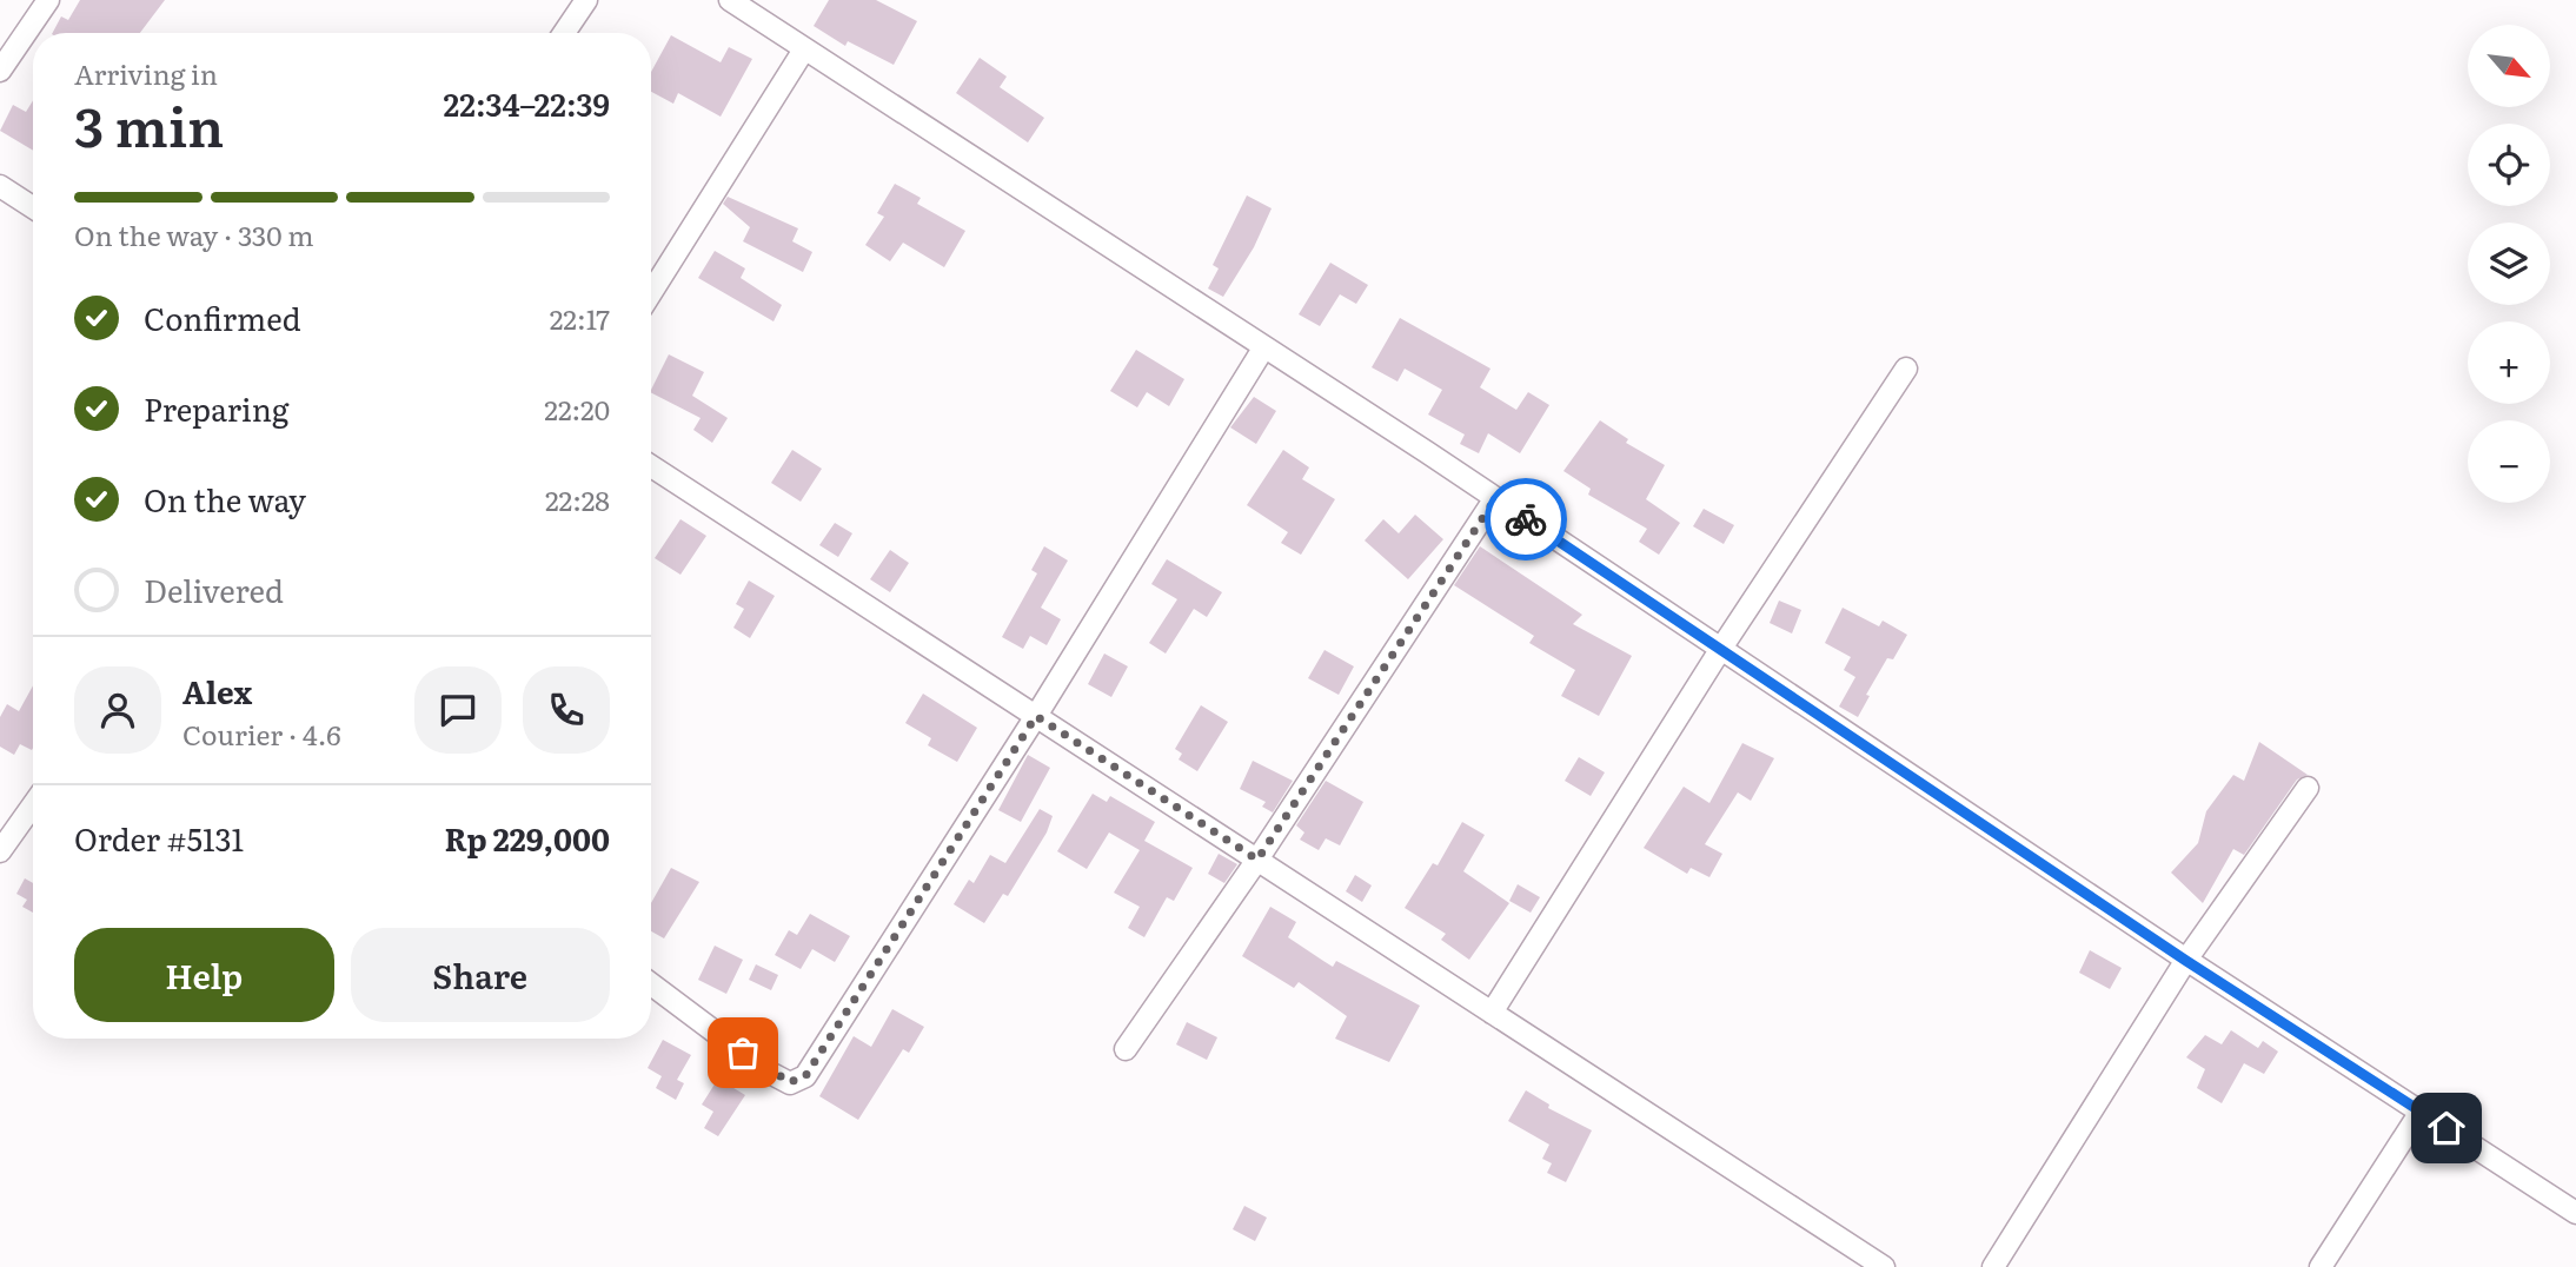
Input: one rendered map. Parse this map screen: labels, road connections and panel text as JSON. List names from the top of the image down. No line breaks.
{"north":"bottom right","page":{"map_buttons":["+","−"],"heading":["3 min","Arriving in","22:34–22:39"],"panel":["Alex","Courier · 4.6","Order #5131","Rp 229,000"],"bar":"On the way · 330 m","list":[["Confirmed","22:17"],["Preparing","22:20"],["On the way","22:28"],"Delivered"],"buttons":["Help","Share"]}}
